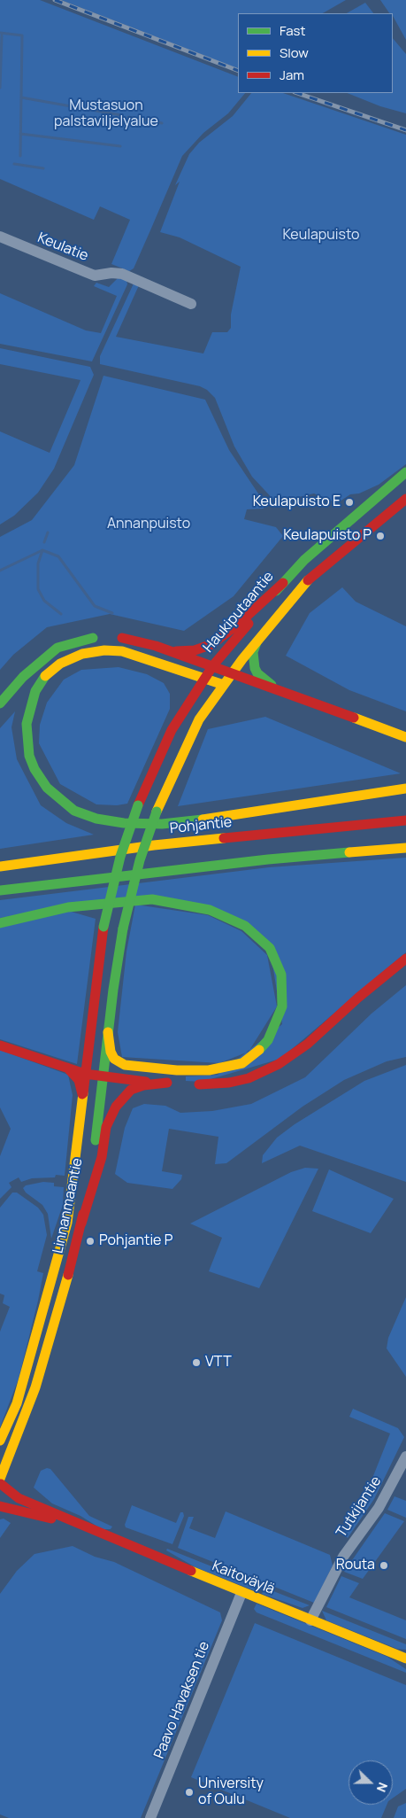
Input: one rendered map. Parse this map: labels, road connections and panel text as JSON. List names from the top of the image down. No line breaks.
{"streets":{"main road":["Haukiputaantie","Pohjantie","Linnanmaantie","Kaitoväylä"],"street":["Keulatie","Tutkijantie","Paavo Havaksen tie"]},"crossings":[["Haukiputaantie","Linnanmaantie"],["Linnanmaantie","Kaitoväylä"],["Tutkijantie","Kaitoväylä"],["Kaitoväylä","Paavo Havaksen tie"]],"parks":["Mustasuon palstaviljelyalue","Keulapuisto","Annanpuisto"],"places":["Keulapuisto E","Keulapuisto P","Pohjantie P","VTT","Routa","University of Oulu"],"legend":["Fast","Slow","Jam"],"north":"right"}
